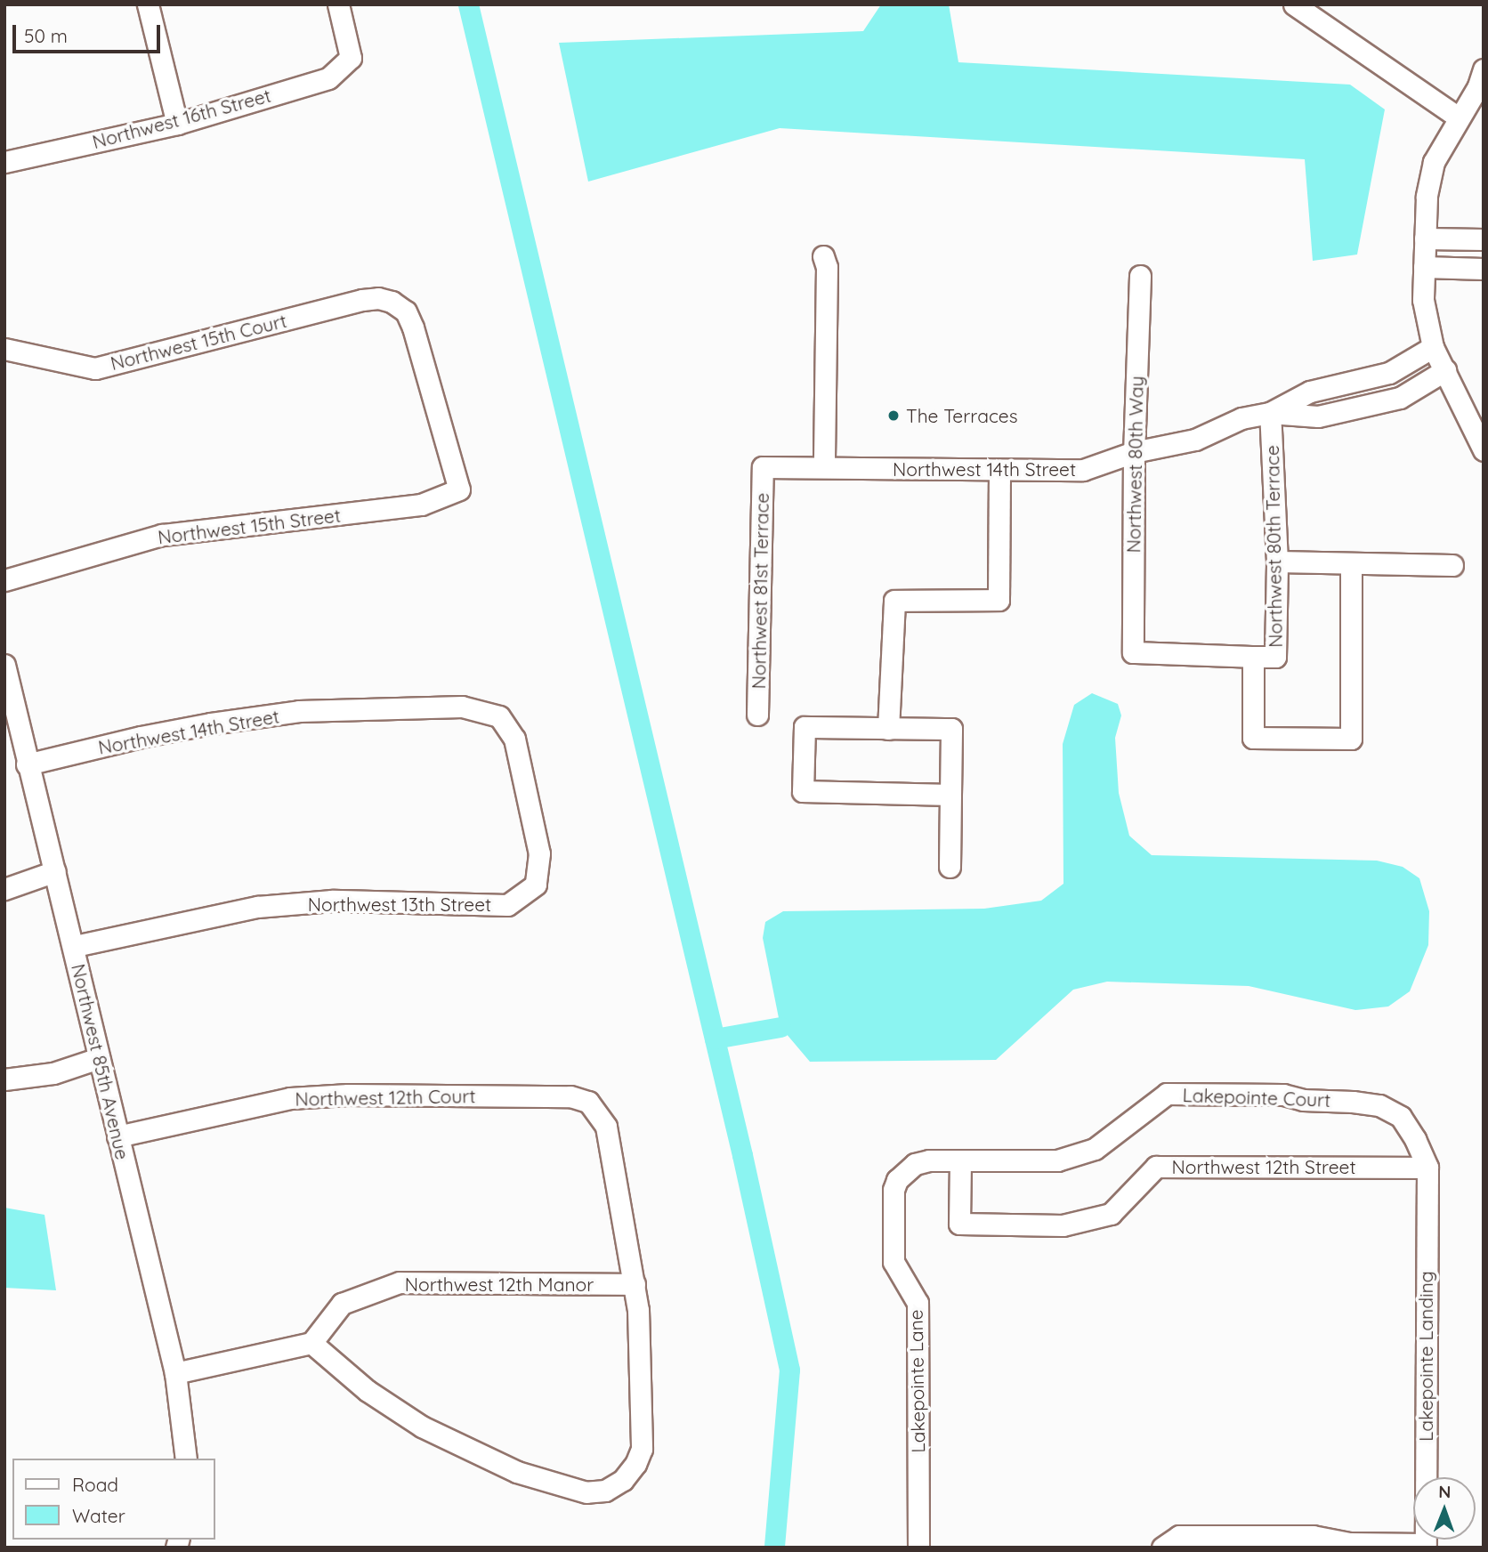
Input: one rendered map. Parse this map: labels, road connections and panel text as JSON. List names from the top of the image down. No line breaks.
{"streets":{"street":["Northwest 16th Street","Northwest 15th Court","Northwest 80th Way","Northwest 14th Street","Northwest 15th Street","Northwest 80th Terrace","Northwest 81st Terrace","Northwest 13th Street","Northwest 85th Avenue","Northwest 12th Court","Lakepointe Court","Northwest 12th Street","Northwest 12th Manor","Lakepointe Landing","Lakepointe Lane"]},"crossings":[["Northwest 15th Court","Northwest 15th Street"],["Northwest 80th Way","Northwest 14th Street"],["Northwest 80th Way","Northwest 80th Terrace"],["Northwest 14th Street","Northwest 80th Terrace"],["Northwest 14th Street","Northwest 81st Terrace"],["Northwest 14th Street","Northwest 13th Street"],["Northwest 14th Street","Northwest 85th Avenue"],["Northwest 13th Street","Northwest 85th Avenue"],["Northwest 85th Avenue","Northwest 12th Court"],["Northwest 12th Court","Northwest 12th Manor"],["Lakepointe Court","Northwest 12th Street"],["Lakepointe Court","Lakepointe Landing"],["Lakepointe Court","Lakepointe Lane"],["Northwest 12th Street","Lakepointe Landing"]],"places":["The Terraces"],"legend":["Road","Water"],"scale_bar":"50 m","north":"top"}
